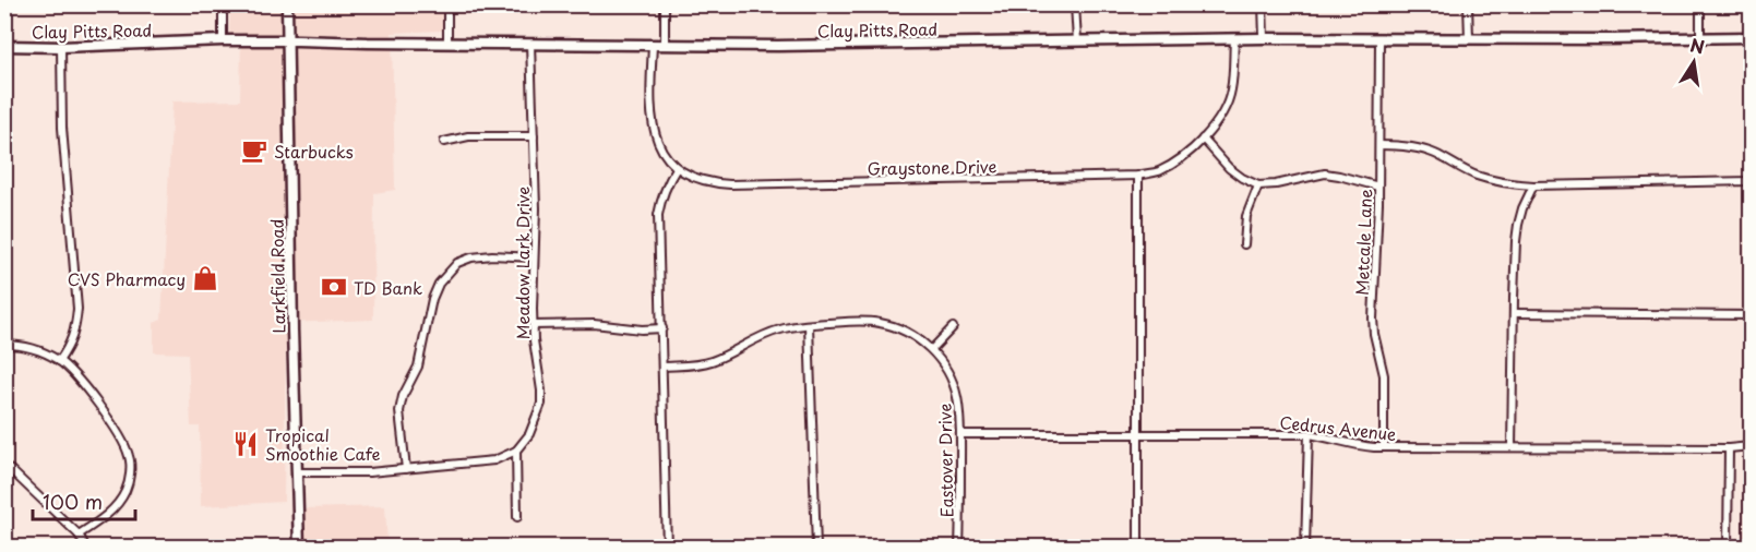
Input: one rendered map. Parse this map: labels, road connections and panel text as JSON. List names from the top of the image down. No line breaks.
{"streets":{"street":["Clay Pitts Road","Graystone Drive","Metcale Lane","Meadow Lark Drive","Larkfield Road","Cedrus Avenue","Eastover Drive"]},"crossings":[["Clay Pitts Road","Graystone Drive"],["Clay Pitts Road","Metcale Lane"],["Clay Pitts Road","Meadow Lark Drive"],["Clay Pitts Road","Larkfield Road"],["Metcale Lane","Cedrus Avenue"],["Cedrus Avenue","Eastover Drive"]],"places":{"cafe":["Starbucks"],"shop":["CVS Pharmacy"],"bank":["TD Bank"],"restaurant":["Tropical Smoothie Cafe"]},"scale_bar":"100 m","north":"top"}
